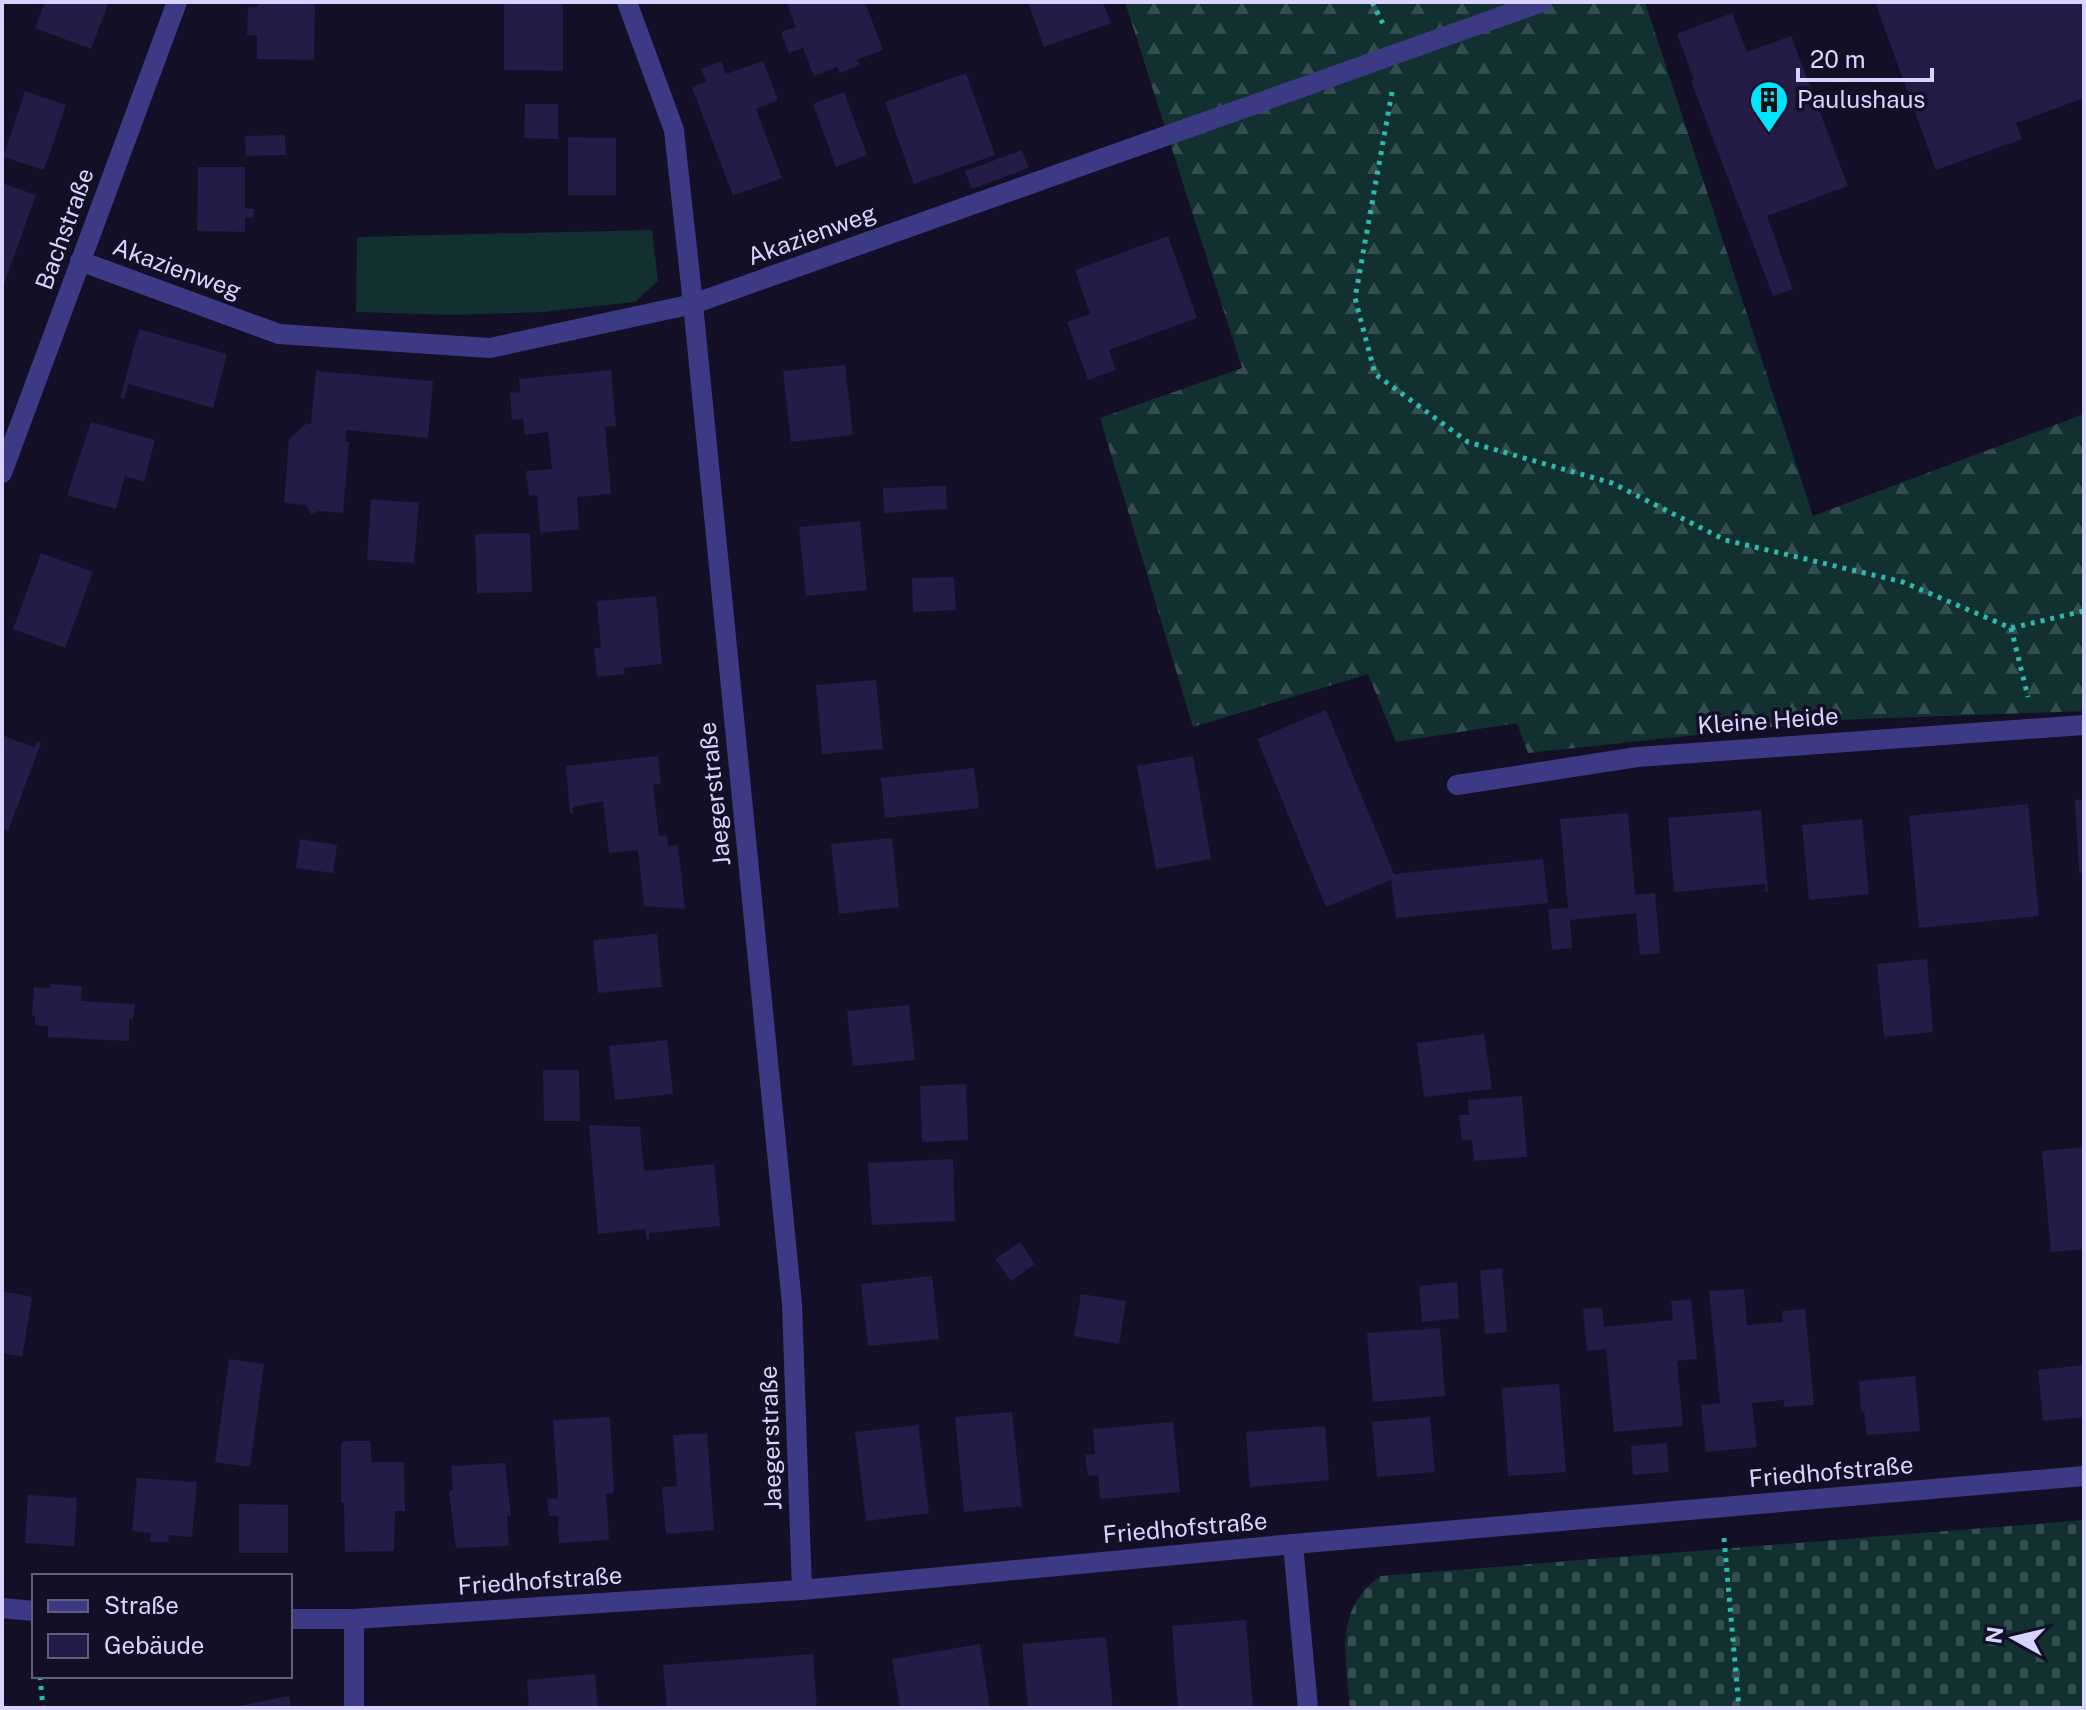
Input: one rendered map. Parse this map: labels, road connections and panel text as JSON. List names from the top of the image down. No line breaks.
{"streets":{"street":["Bachstraße","Akazienweg","Kleine Heide","Jaegerstraße","Friedhofstraße"]},"crossings":[["Bachstraße","Akazienweg"],["Akazienweg","Jaegerstraße"],["Jaegerstraße","Friedhofstraße"]],"places":{"building":["Paulushaus"]},"legend":["Straße","Gebäude"],"scale_bar":"20 m","north":"left"}
